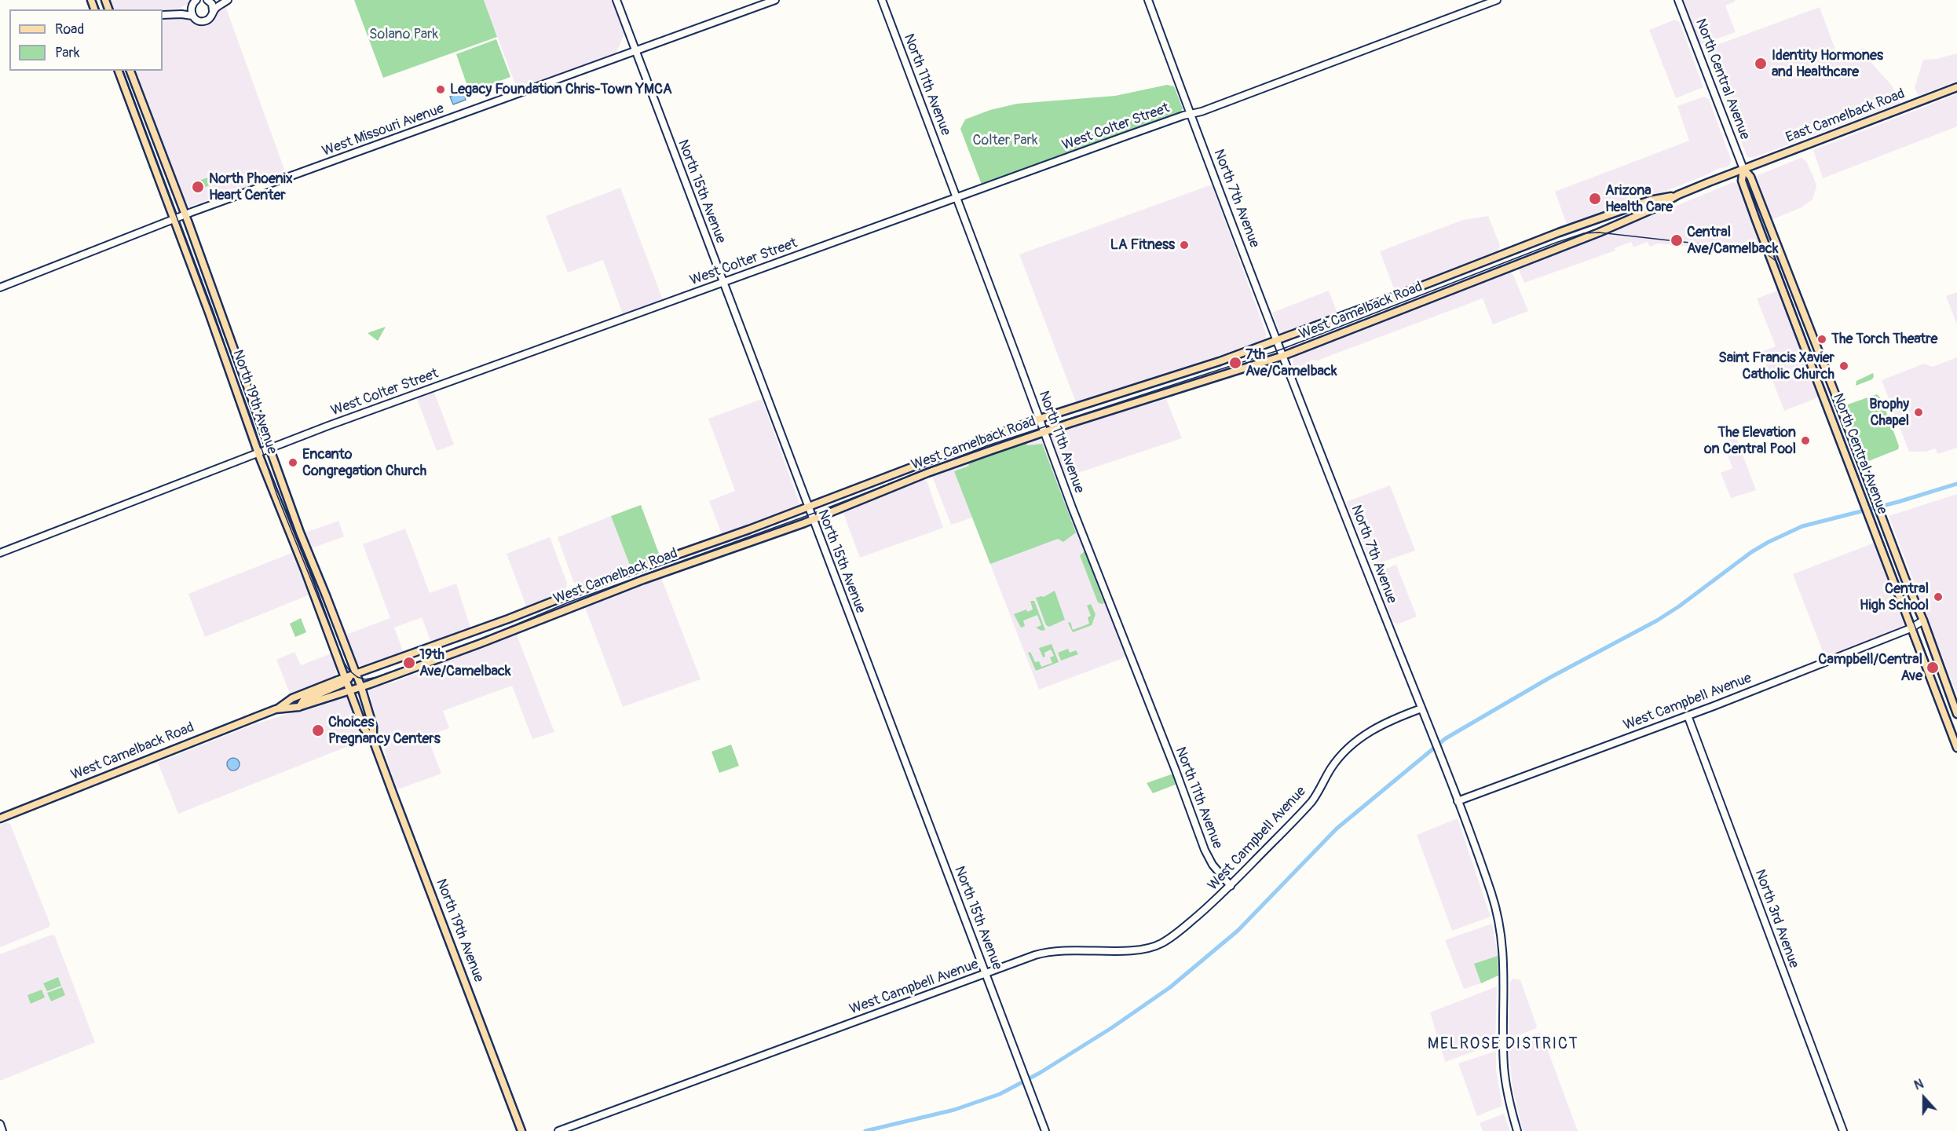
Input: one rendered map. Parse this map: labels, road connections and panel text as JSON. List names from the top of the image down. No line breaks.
{"streets":{"main road":["North Central Avenue","East Camelback Road","West Camelback Road","North 19th Avenue"],"street":["North 11th Avenue","West Colter Street","West Missouri Avenue","North 15th Avenue","North 7th Avenue","West Campbell Avenue","North 3rd Avenue"]},"crossings":[["North Central Avenue","East Camelback Road"],["North Central Avenue","West Camelback Road"],["North Central Avenue","West Campbell Avenue"],["North 11th Avenue","West Colter Street"],["North 11th Avenue","West Camelback Road"],["North 11th Avenue","West Campbell Avenue"],["East Camelback Road","West Camelback Road"],["West Colter Street","North 15th Avenue"],["West Colter Street","North 7th Avenue"],["West Colter Street","North 19th Avenue"],["West Missouri Avenue","North 15th Avenue"],["West Missouri Avenue","North 19th Avenue"],["North 15th Avenue","West Camelback Road"],["North 15th Avenue","West Campbell Avenue"],["North 7th Avenue","West Camelback Road"],["North 7th Avenue","West Campbell Avenue"],["West Camelback Road","North 19th Avenue"],["West Campbell Avenue","North 3rd Avenue"]],"districts":["MELROSE DISTRICT"],"parks":["Solano Park","Colter Park"],"places":["Identity Hormones and Healthcare","Legacy Foundation Chris-Town YMCA","North Phoenix Heart Center","Arizona Health Care","Central Ave/Camelback","LA Fitness","The Torch Theatre","7th Ave/Camelback","Saint Francis Xavier Catholic Church","Brophy Chapel","The Elevation on Central Pool","Encanto Congregation Church","Central High School","19th Ave/Camelback","Campbell/Central Ave","Choices Pregnancy Centers"],"legend":["Road","Park"],"north":"top"}
